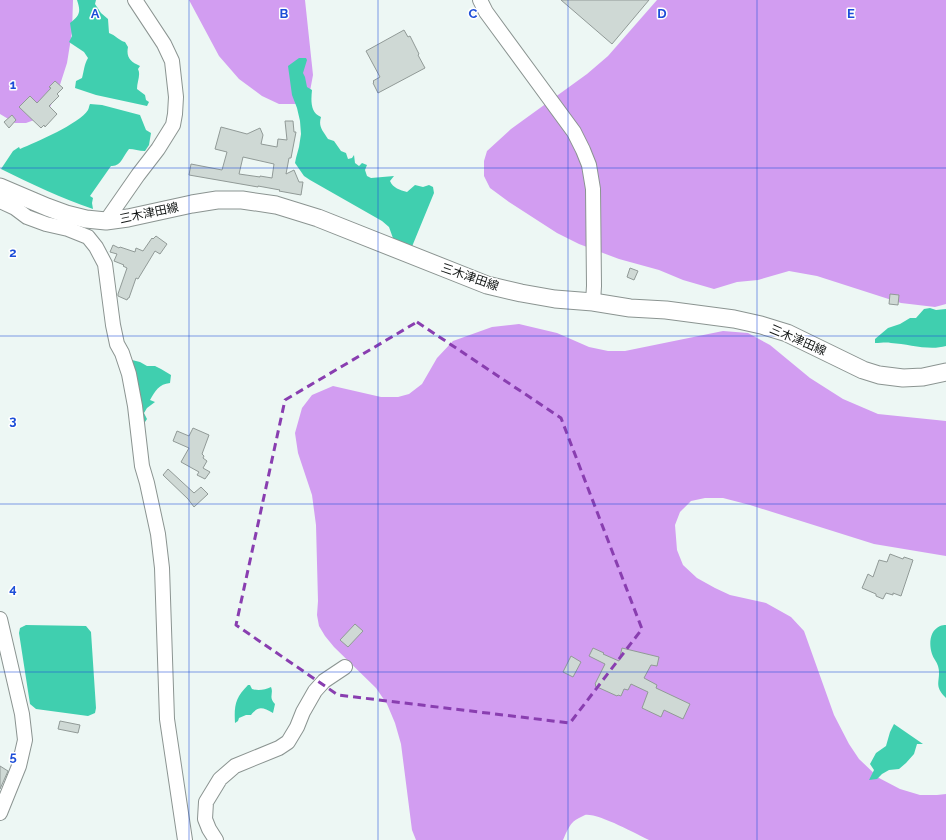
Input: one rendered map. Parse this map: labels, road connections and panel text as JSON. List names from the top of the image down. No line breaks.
{"streets":{"main road":["三木津田線"]},"grid":{"columns":["A","B","C","D","E"],"rows":["1","2","3","4","5"]}}
